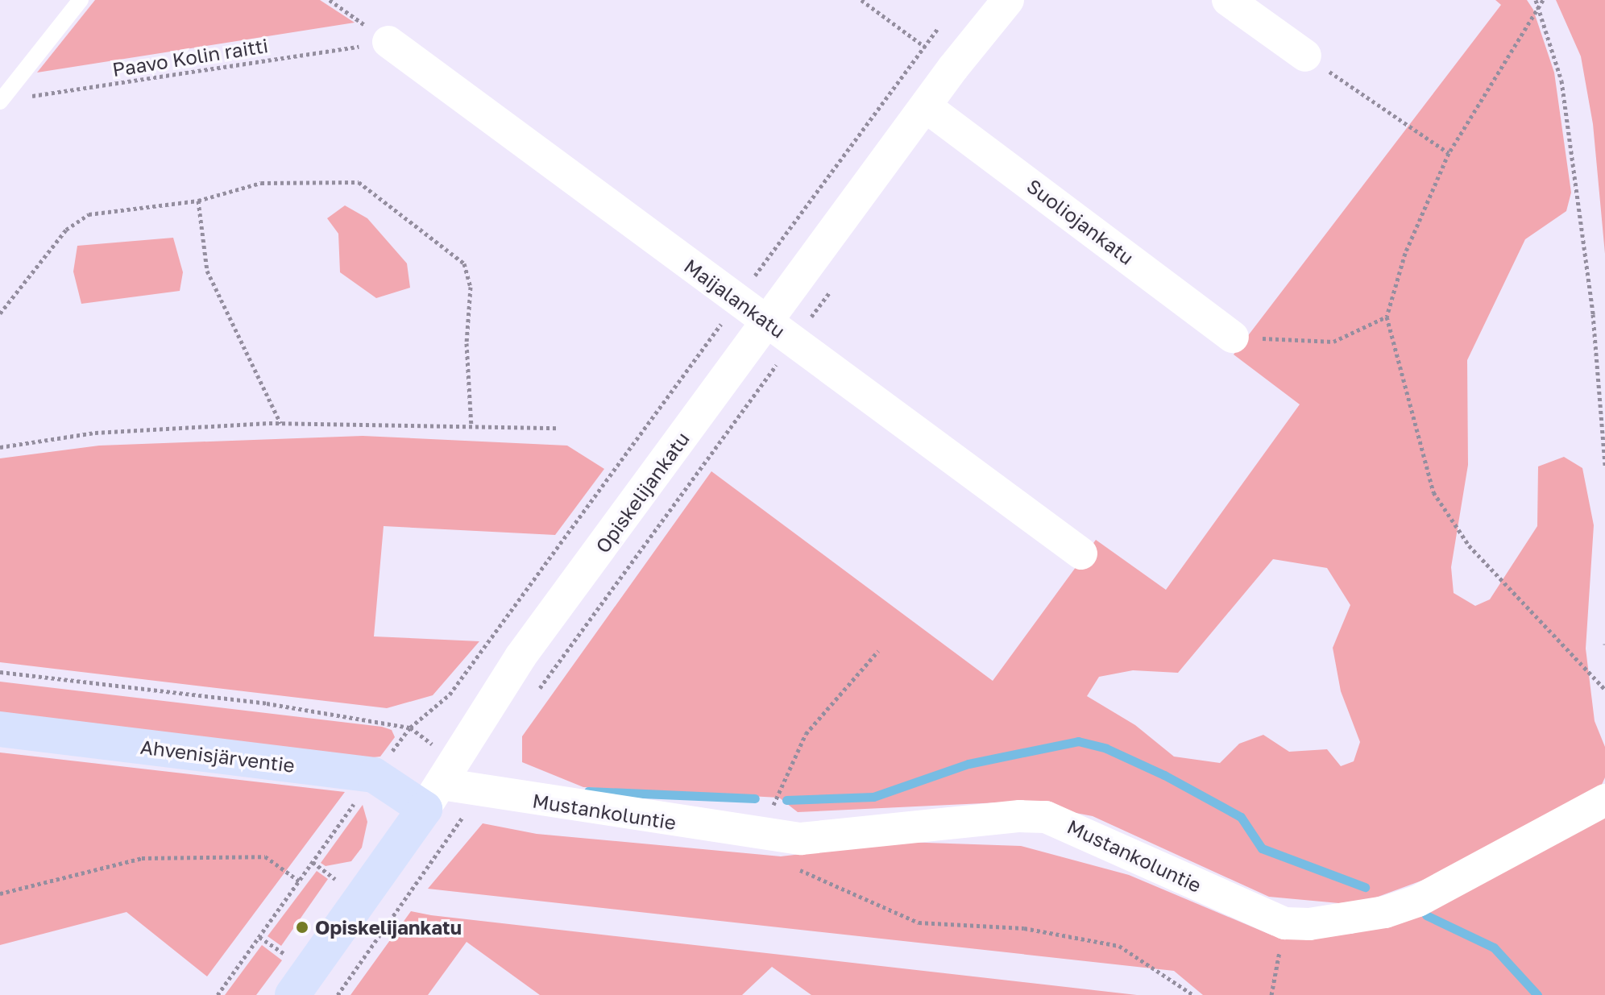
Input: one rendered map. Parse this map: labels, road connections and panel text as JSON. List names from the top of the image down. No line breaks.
{"streets":{"main road":["Opiskelijankatu","Ahvenisjärventie"],"street":["Suoliojankatu","Maijalankatu","Mustankoluntie"],"path":["Paavo Kolin raitti"]},"crossings":[["Paavo Kolin raitti","Maijalankatu"],["Suoliojankatu","Opiskelijankatu"],["Maijalankatu","Opiskelijankatu"],["Opiskelijankatu","Ahvenisjärventie"],["Opiskelijankatu","Mustankoluntie"],["Ahvenisjärventie","Mustankoluntie"]],"places":["Opiskelijankatu"]}
